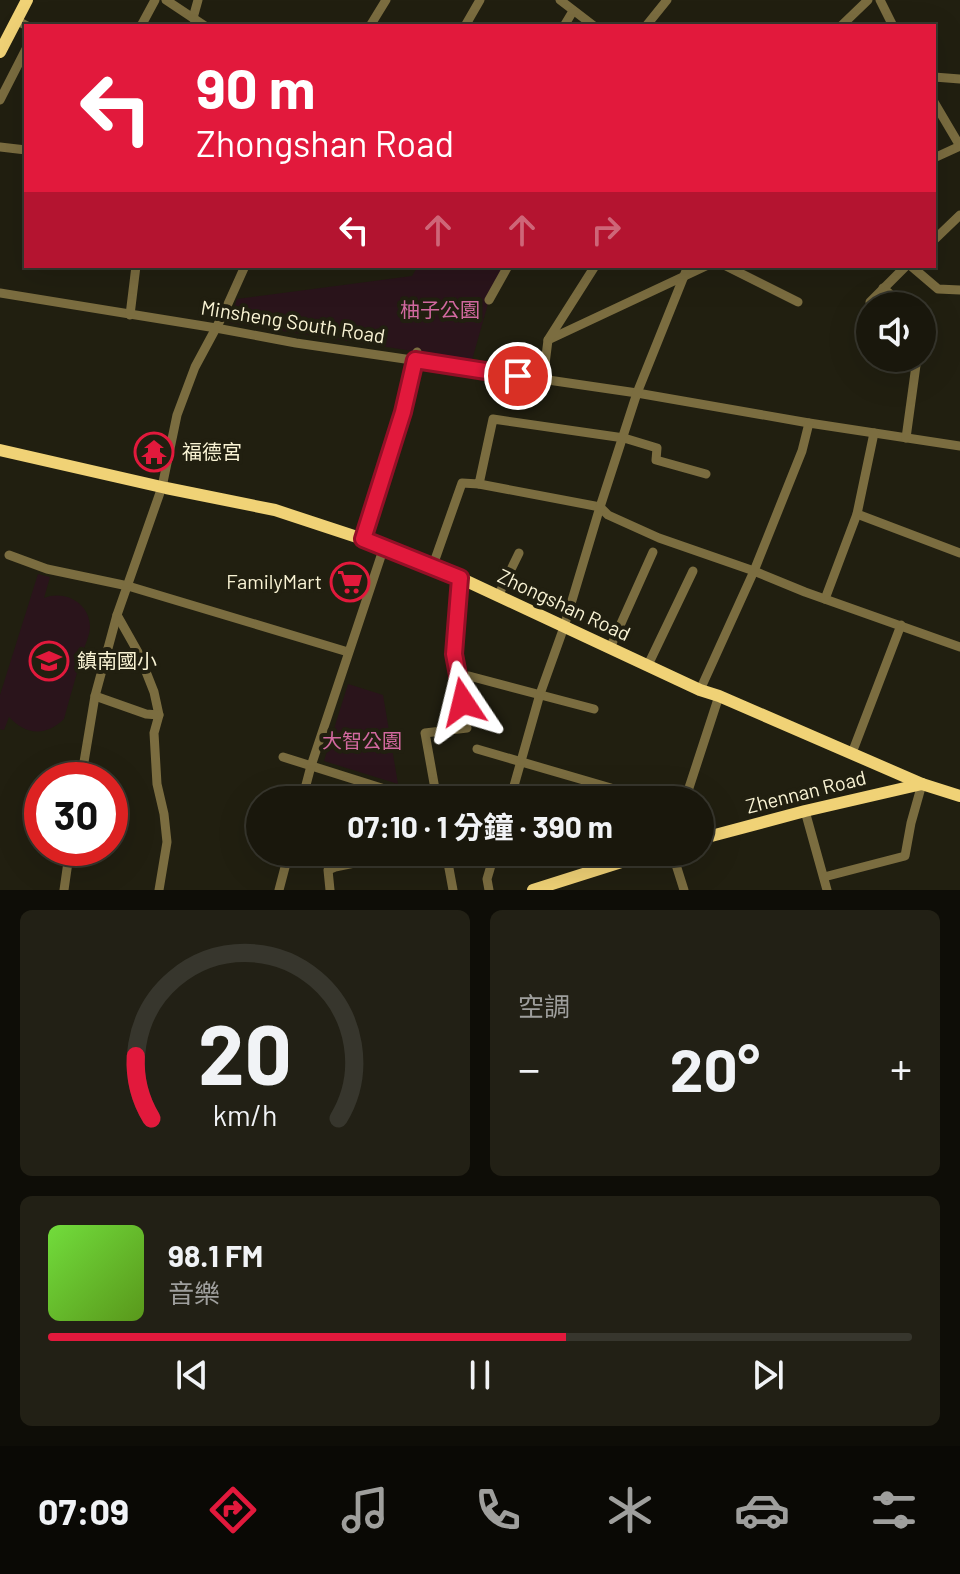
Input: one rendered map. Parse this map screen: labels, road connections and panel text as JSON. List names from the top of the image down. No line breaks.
{"streets":{"street":["Minsheng South Road","Zhongshan Road","Zhennan Road"]},"crossings":[["Zhongshan Road","Zhennan Road"]],"parks":["柚子公園","大智公園"],"places":{"temple":["福德宮"],"supermarket":["FamilyMart"],"school or university":["鎮南國小"]},"page":{"turn":["90 m","Zhongshan Road"],"limit":"30","trip":"07:10 · 1 分鐘 · 390 m","tile":"空調","heat":["−","20°","+"],"song":["98.1 FM","音樂"],"tabs":"07:09","gauge":["20","km/h"]}}
